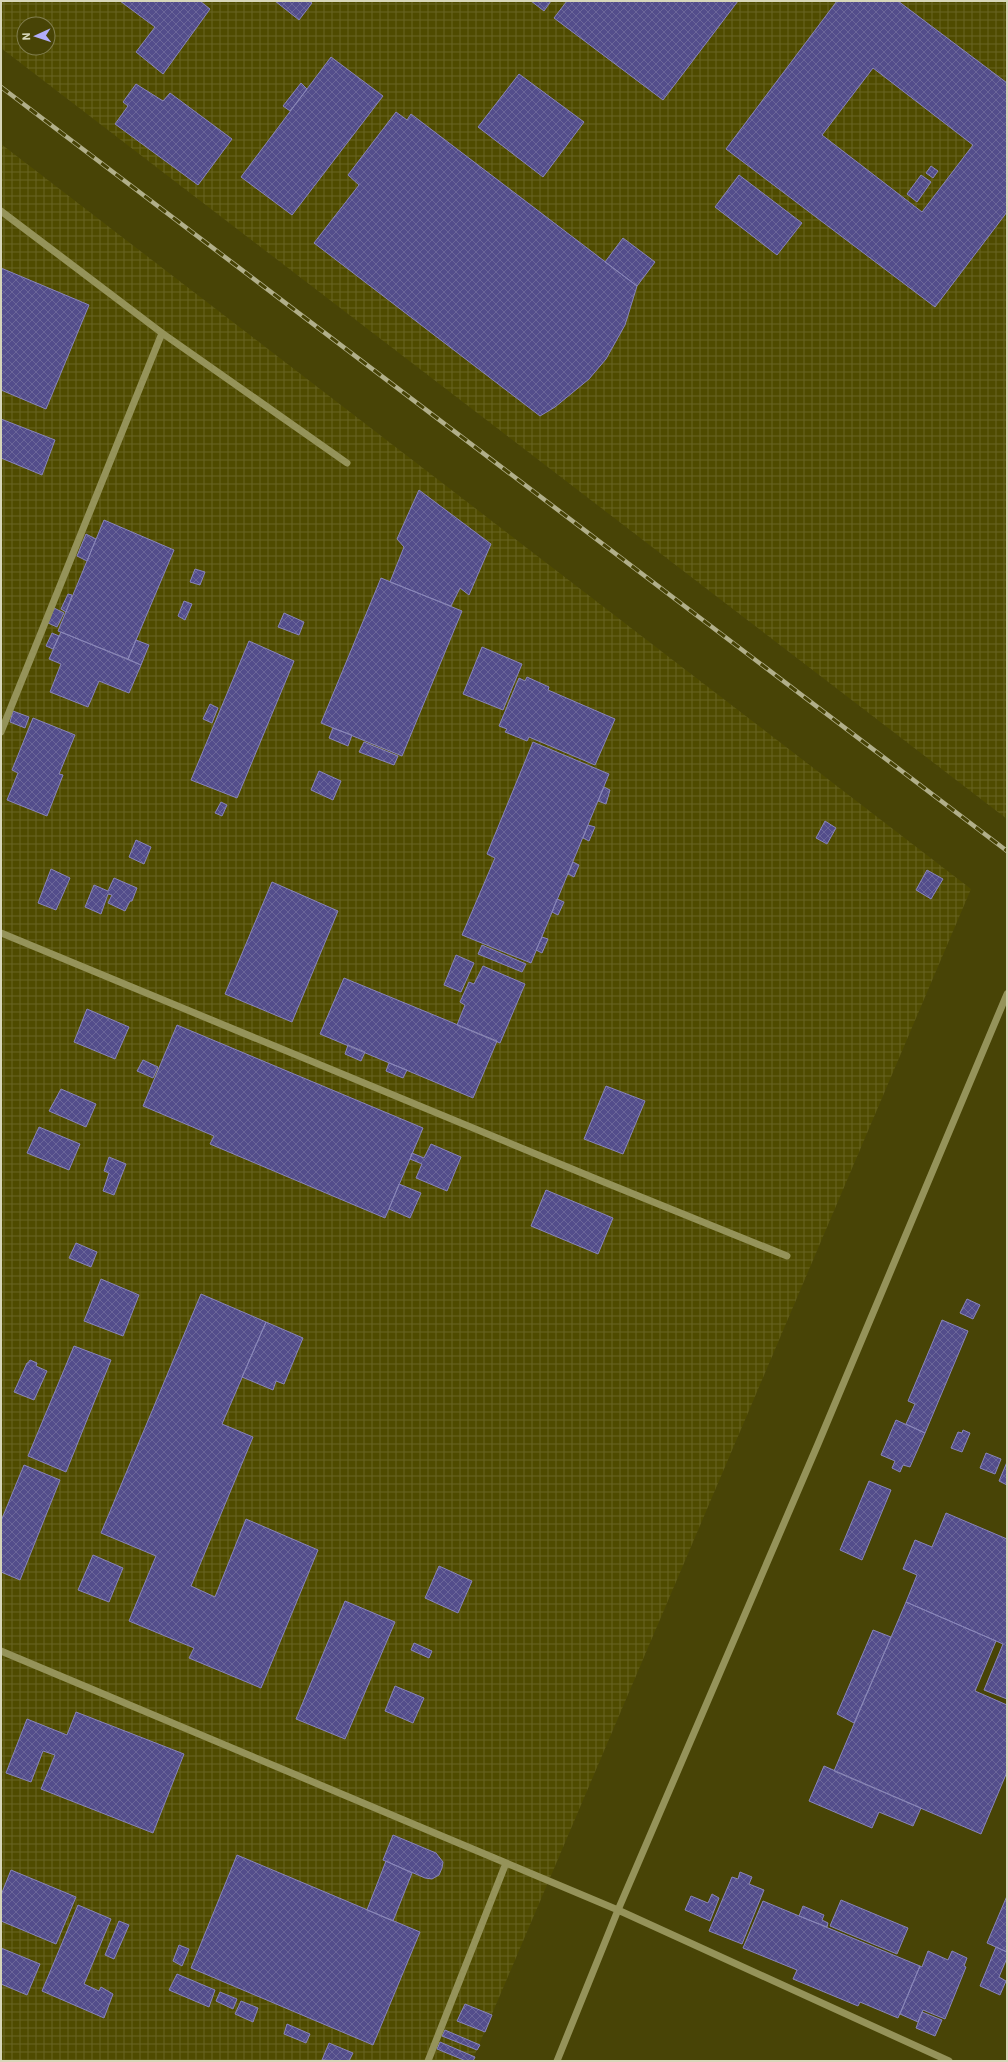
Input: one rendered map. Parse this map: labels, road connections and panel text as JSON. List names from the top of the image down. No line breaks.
{"north":"left"}
